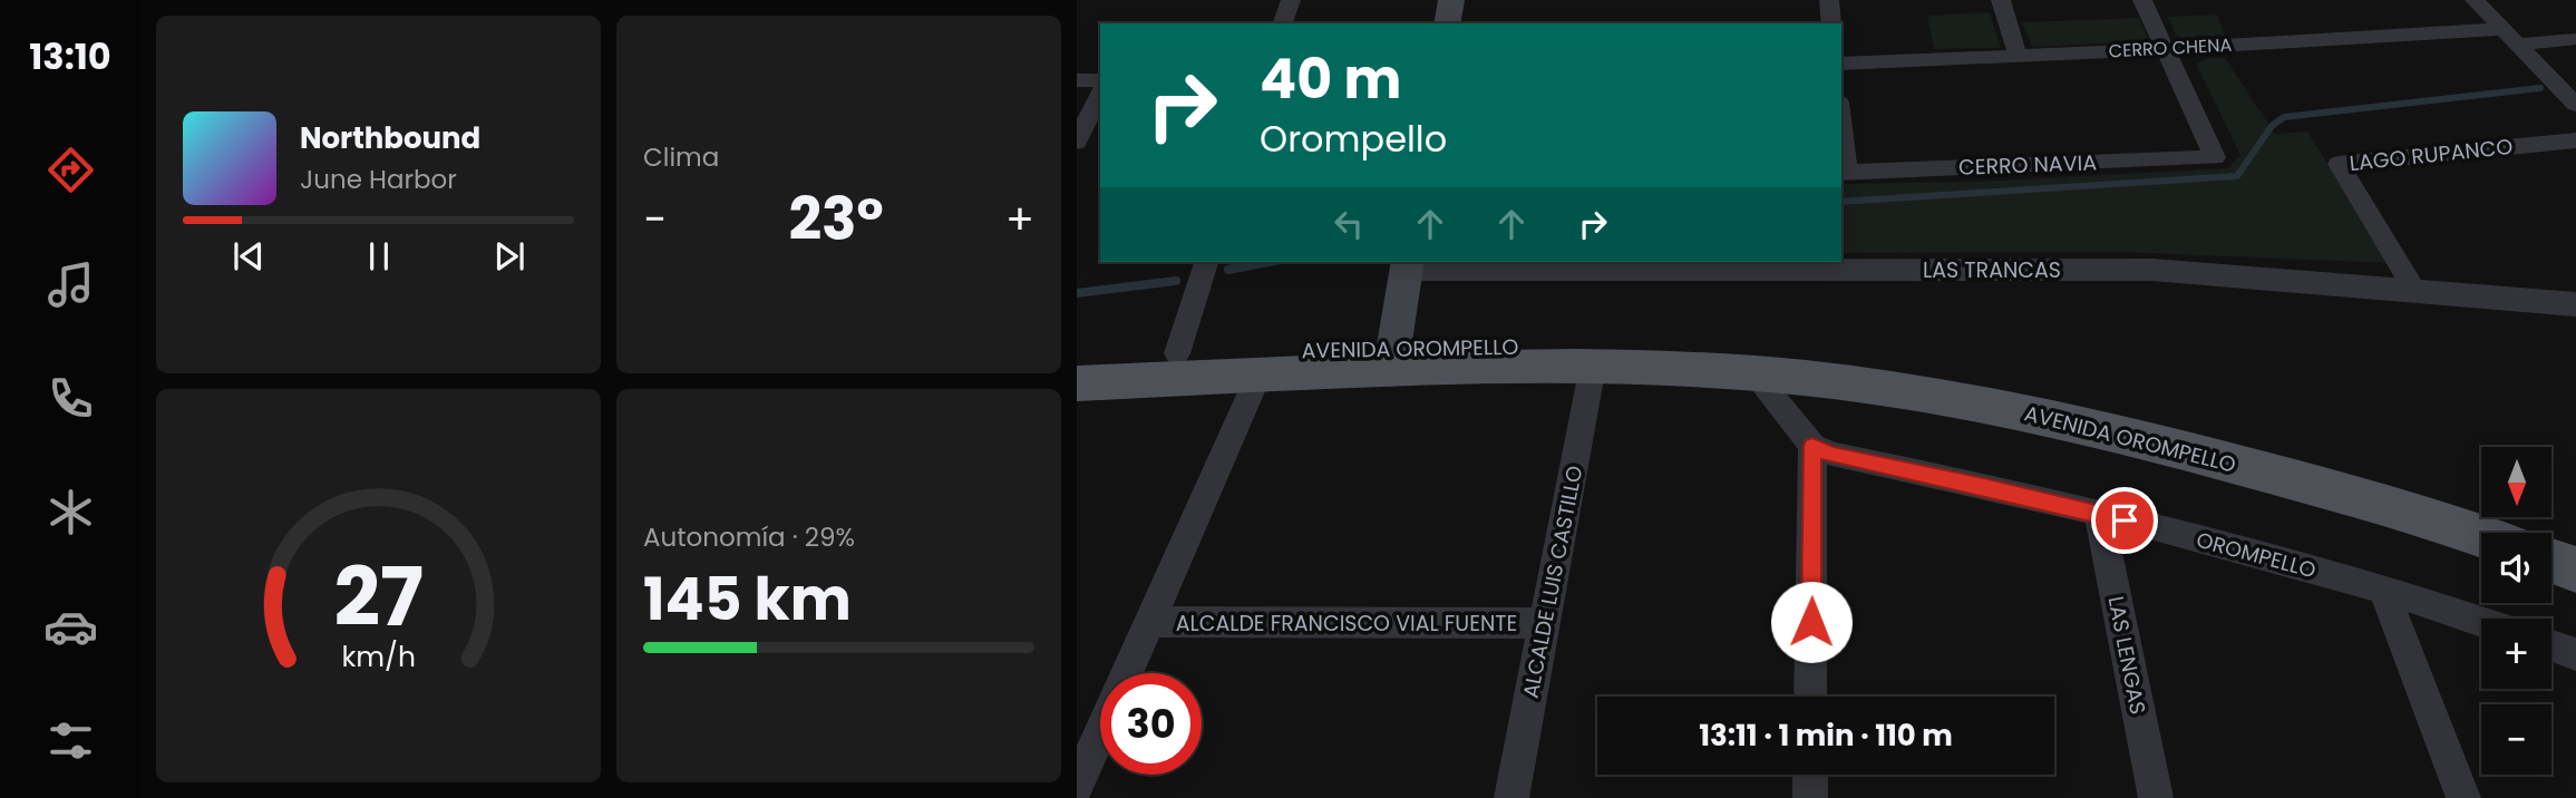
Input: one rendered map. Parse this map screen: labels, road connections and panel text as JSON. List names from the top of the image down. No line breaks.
{"streets":{"main road":["AVENIDA OROMPELLO"],"street":["CERRO CHENA","LAGO RUPANCO","CERRO NAVIA","LAS TRANCAS","OROMPELLO","ALCALDE LUIS CASTILLO","ALCALDE FRANCISCO VIAL FUENTE","LAS LENGAS"]},"crossings":[["CERRO CHENA","CERRO NAVIA"],["LAGO RUPANCO","LAS TRANCAS"],["AVENIDA OROMPELLO","ALCALDE LUIS CASTILLO"],["OROMPELLO","LAS LENGAS"],["ALCALDE LUIS CASTILLO","ALCALDE FRANCISCO VIAL FUENTE"]],"north":"bottom","page":{"tabs":"13:10","tile":["Clima",["Autonomía · 29%","145 km"]],"turn":["40 m","Orompello"],"song":["Northbound","June Harbor"],"heat":["−","23°","+"],"map_buttons":["+","−"],"limit":"30","trip":"13:11 · 1 min · 110 m","gauge":["27","km/h"]}}
